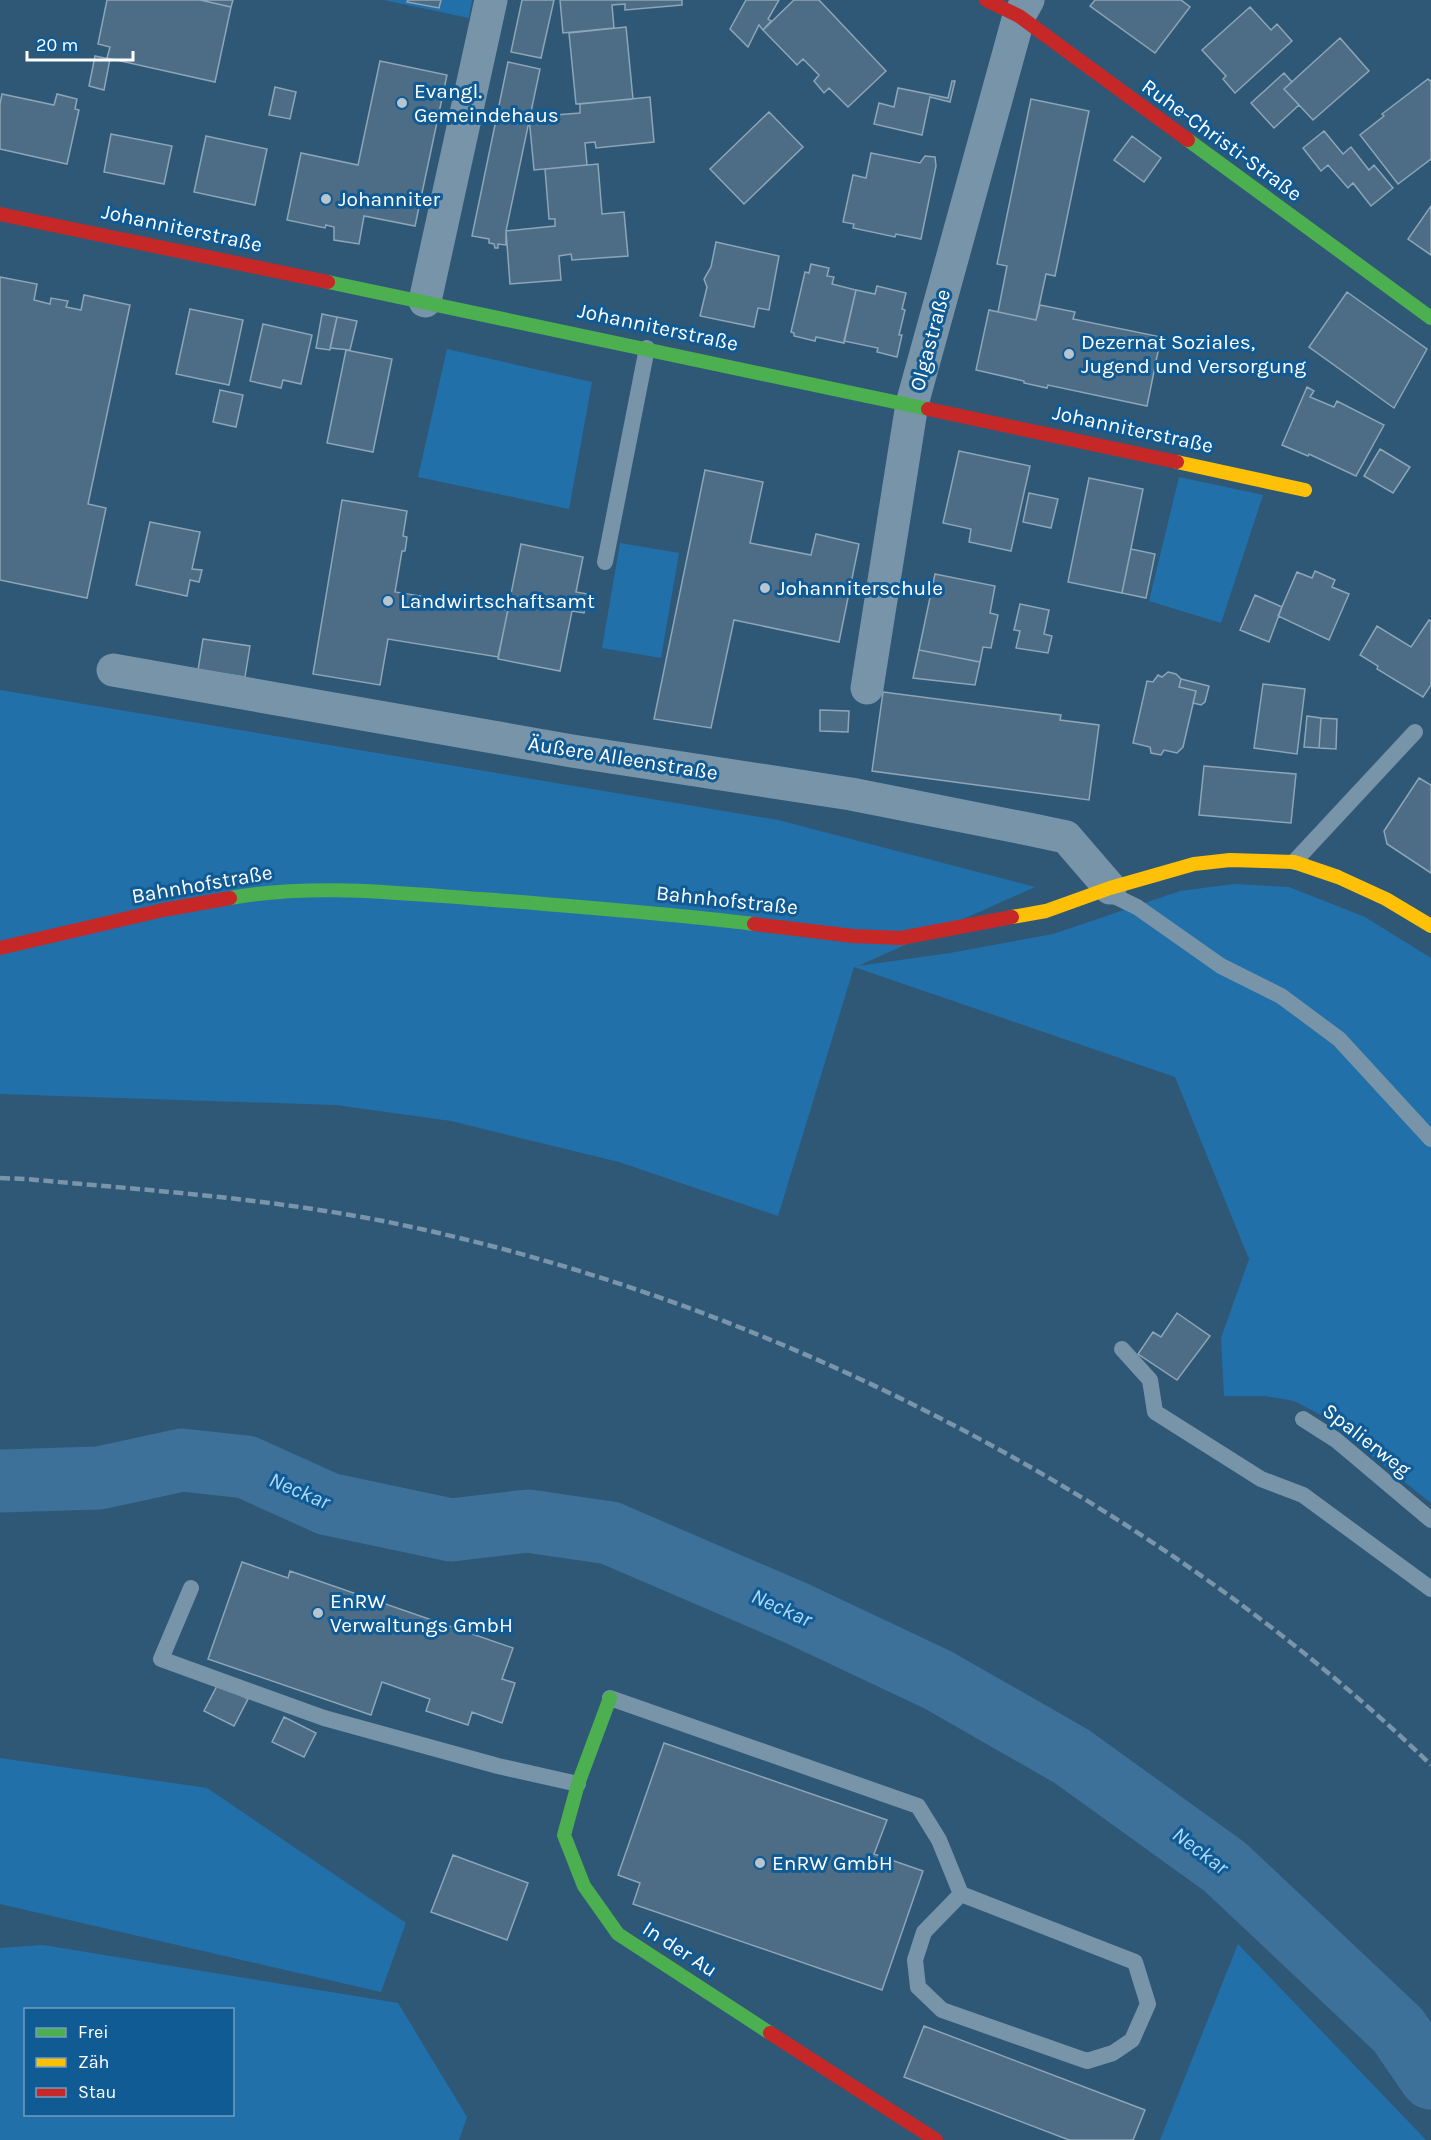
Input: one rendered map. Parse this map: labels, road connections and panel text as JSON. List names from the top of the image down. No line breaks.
{"streets":{"street":["Ruhe-Christi-Straße","Johanniterstraße","Olgastraße","Äußere Alleenstraße","Bahnhofstraße","In der Au"],"lane":["Spalierweg"]},"crossings":[["Ruhe-Christi-Straße","Olgastraße"],["Johanniterstraße","Olgastraße"],["Äußere Alleenstraße","Bahnhofstraße"]],"water":["Neckar"],"places":["Evangl. Gemeindehaus","Johanniter","Dezernat Soziales, Jugend und Versorgung","Johanniterschule","Landwirtschaftsamt","EnRW Verwaltungs GmbH","EnRW GmbH"],"legend":["Frei","Zäh","Stau"],"scale_bar":"20 m"}
